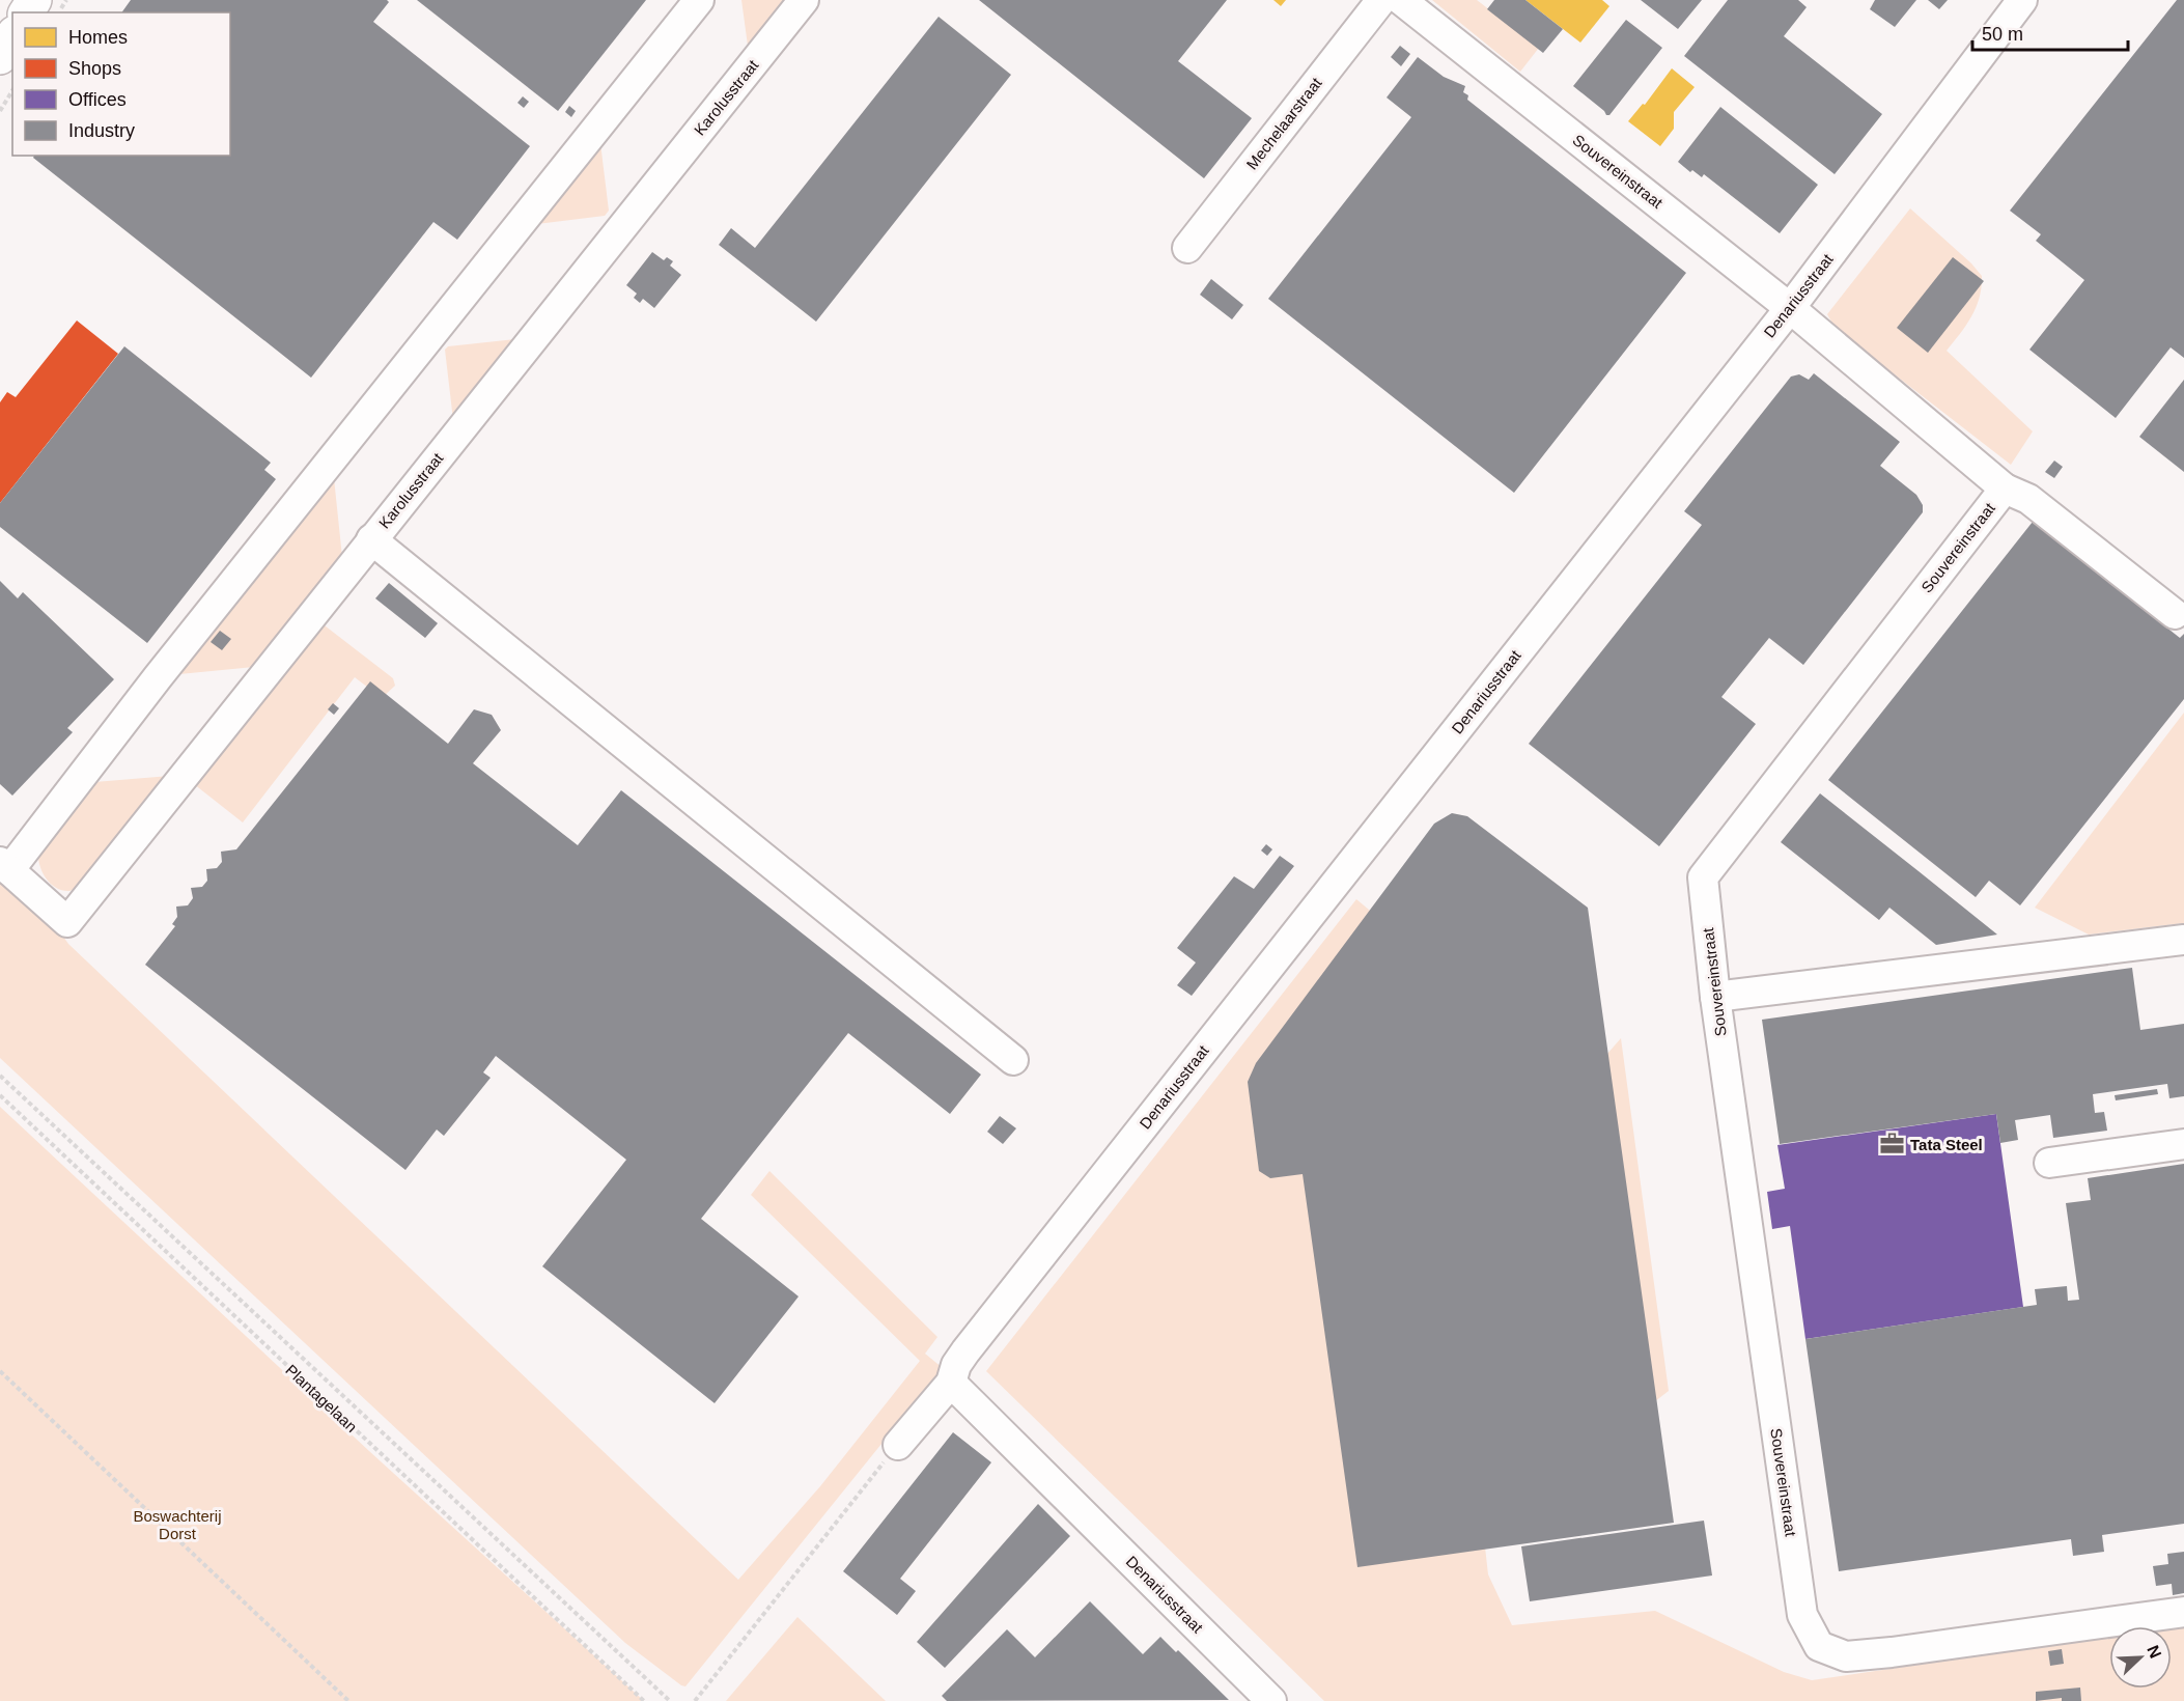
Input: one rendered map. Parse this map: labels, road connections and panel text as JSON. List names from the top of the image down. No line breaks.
{"streets":{"street":["Karolusstraat","Mechelaarstraat","Souvereinstraat","Denariusstraat"],"path":["Plantagelaan"]},"crossings":[["Souvereinstraat","Denariusstraat"]],"parks":["Boswachterij Dorst"],"places":{"office":["Tata Steel"]},"legend":["Homes","Shops","Offices","Industry"],"scale_bar":"50 m","north":"top right"}
